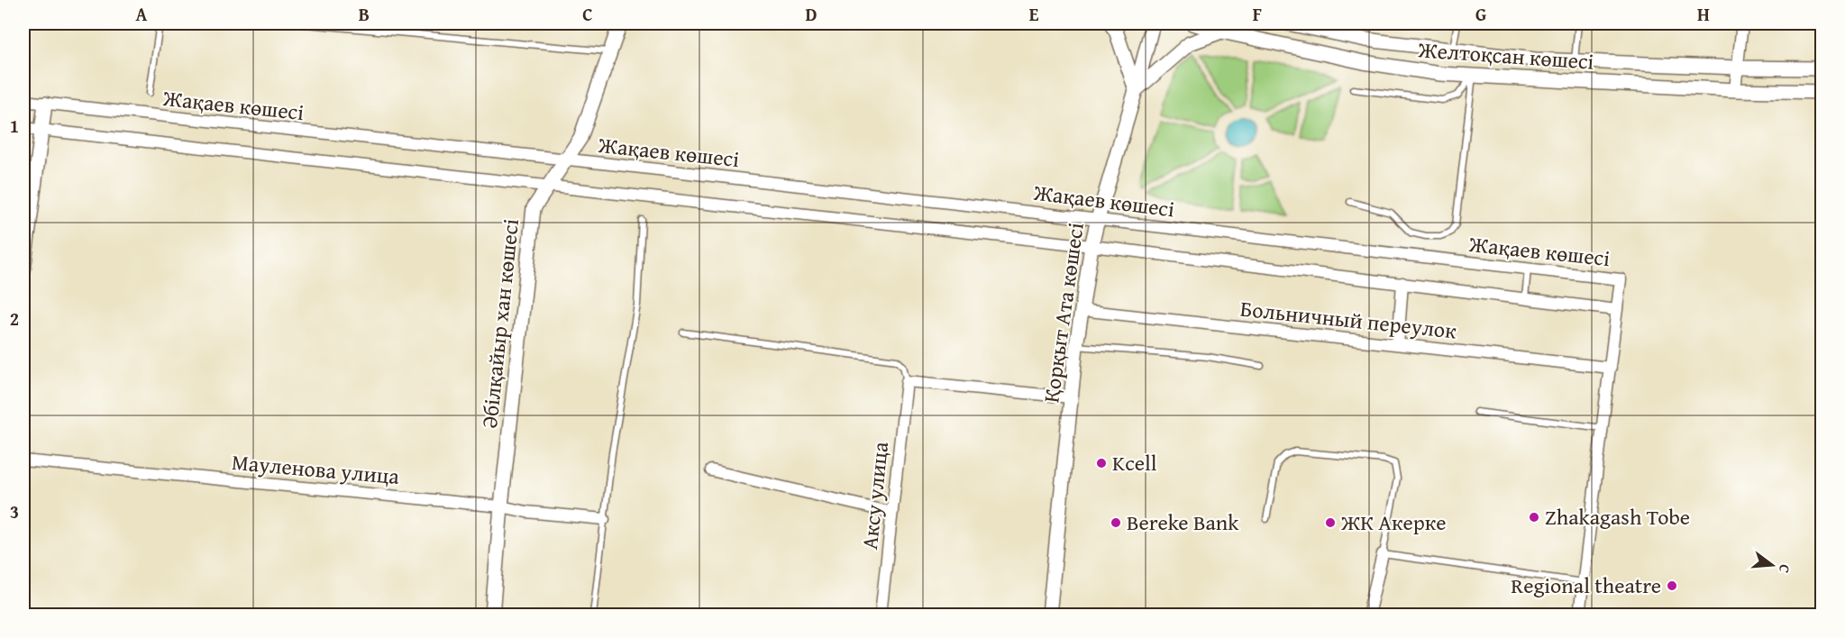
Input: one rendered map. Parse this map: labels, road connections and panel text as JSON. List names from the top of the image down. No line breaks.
{"streets":{"street":["Желтоқсан көшесі","Жақаев көшесі","Қорқыт Ата көшесі","Больничный переулок","Әбілқайыр хан көшесі","Мауленова улица","Аксу улица"]},"crossings":[["Жақаев көшесі","Қорқыт Ата көшесі"],["Жақаев көшесі","Әбілқайыр хан көшесі"],["Қорқыт Ата көшесі","Больничный переулок"],["Әбілқайыр хан көшесі","Мауленова улица"]],"places":["Kcell","Zhakagash Tobe","Bereke Bank","ЖК Акерке","Regional theatre"],"north":"right","grid":{"columns":["A","B","C","D","E","F","G","H"],"rows":["1","2","3"]}}
